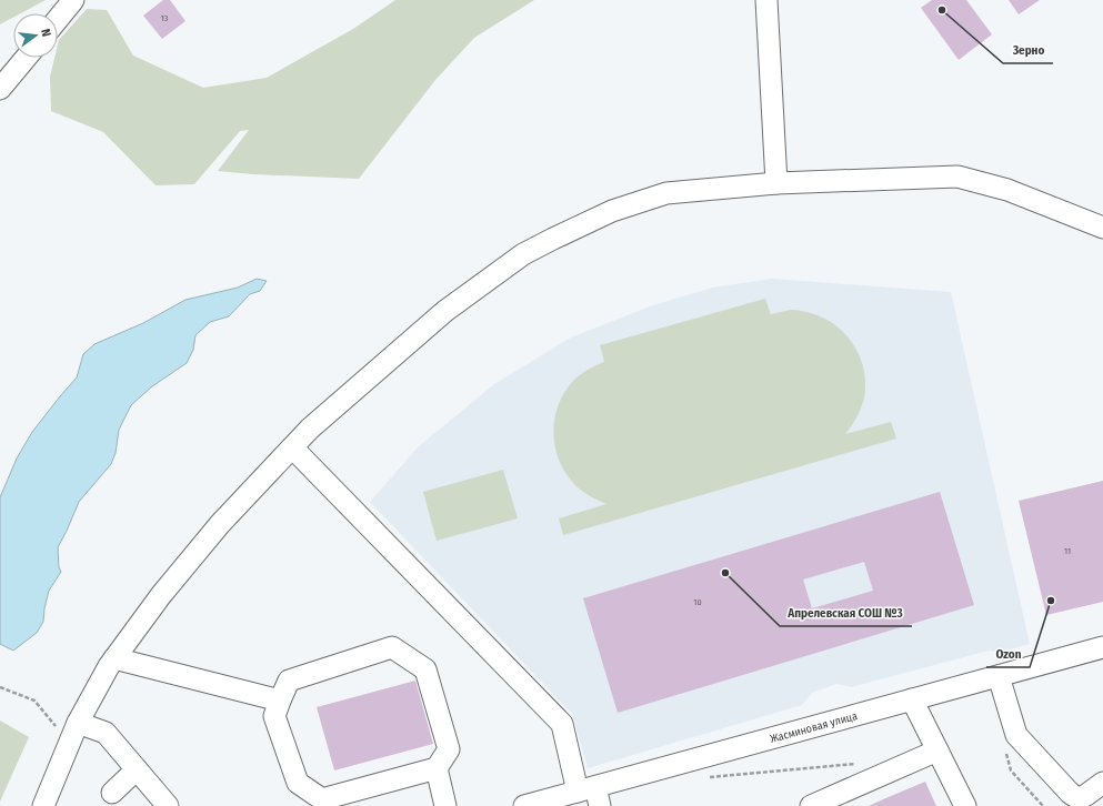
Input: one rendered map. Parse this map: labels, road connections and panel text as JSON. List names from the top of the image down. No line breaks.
{"streets":{"street":["Жасминовая улица"]},"places":["Зерно","Апрелевская СОШ №3","Ozon"],"house_numbers":["13","11","10"],"north":"right"}
